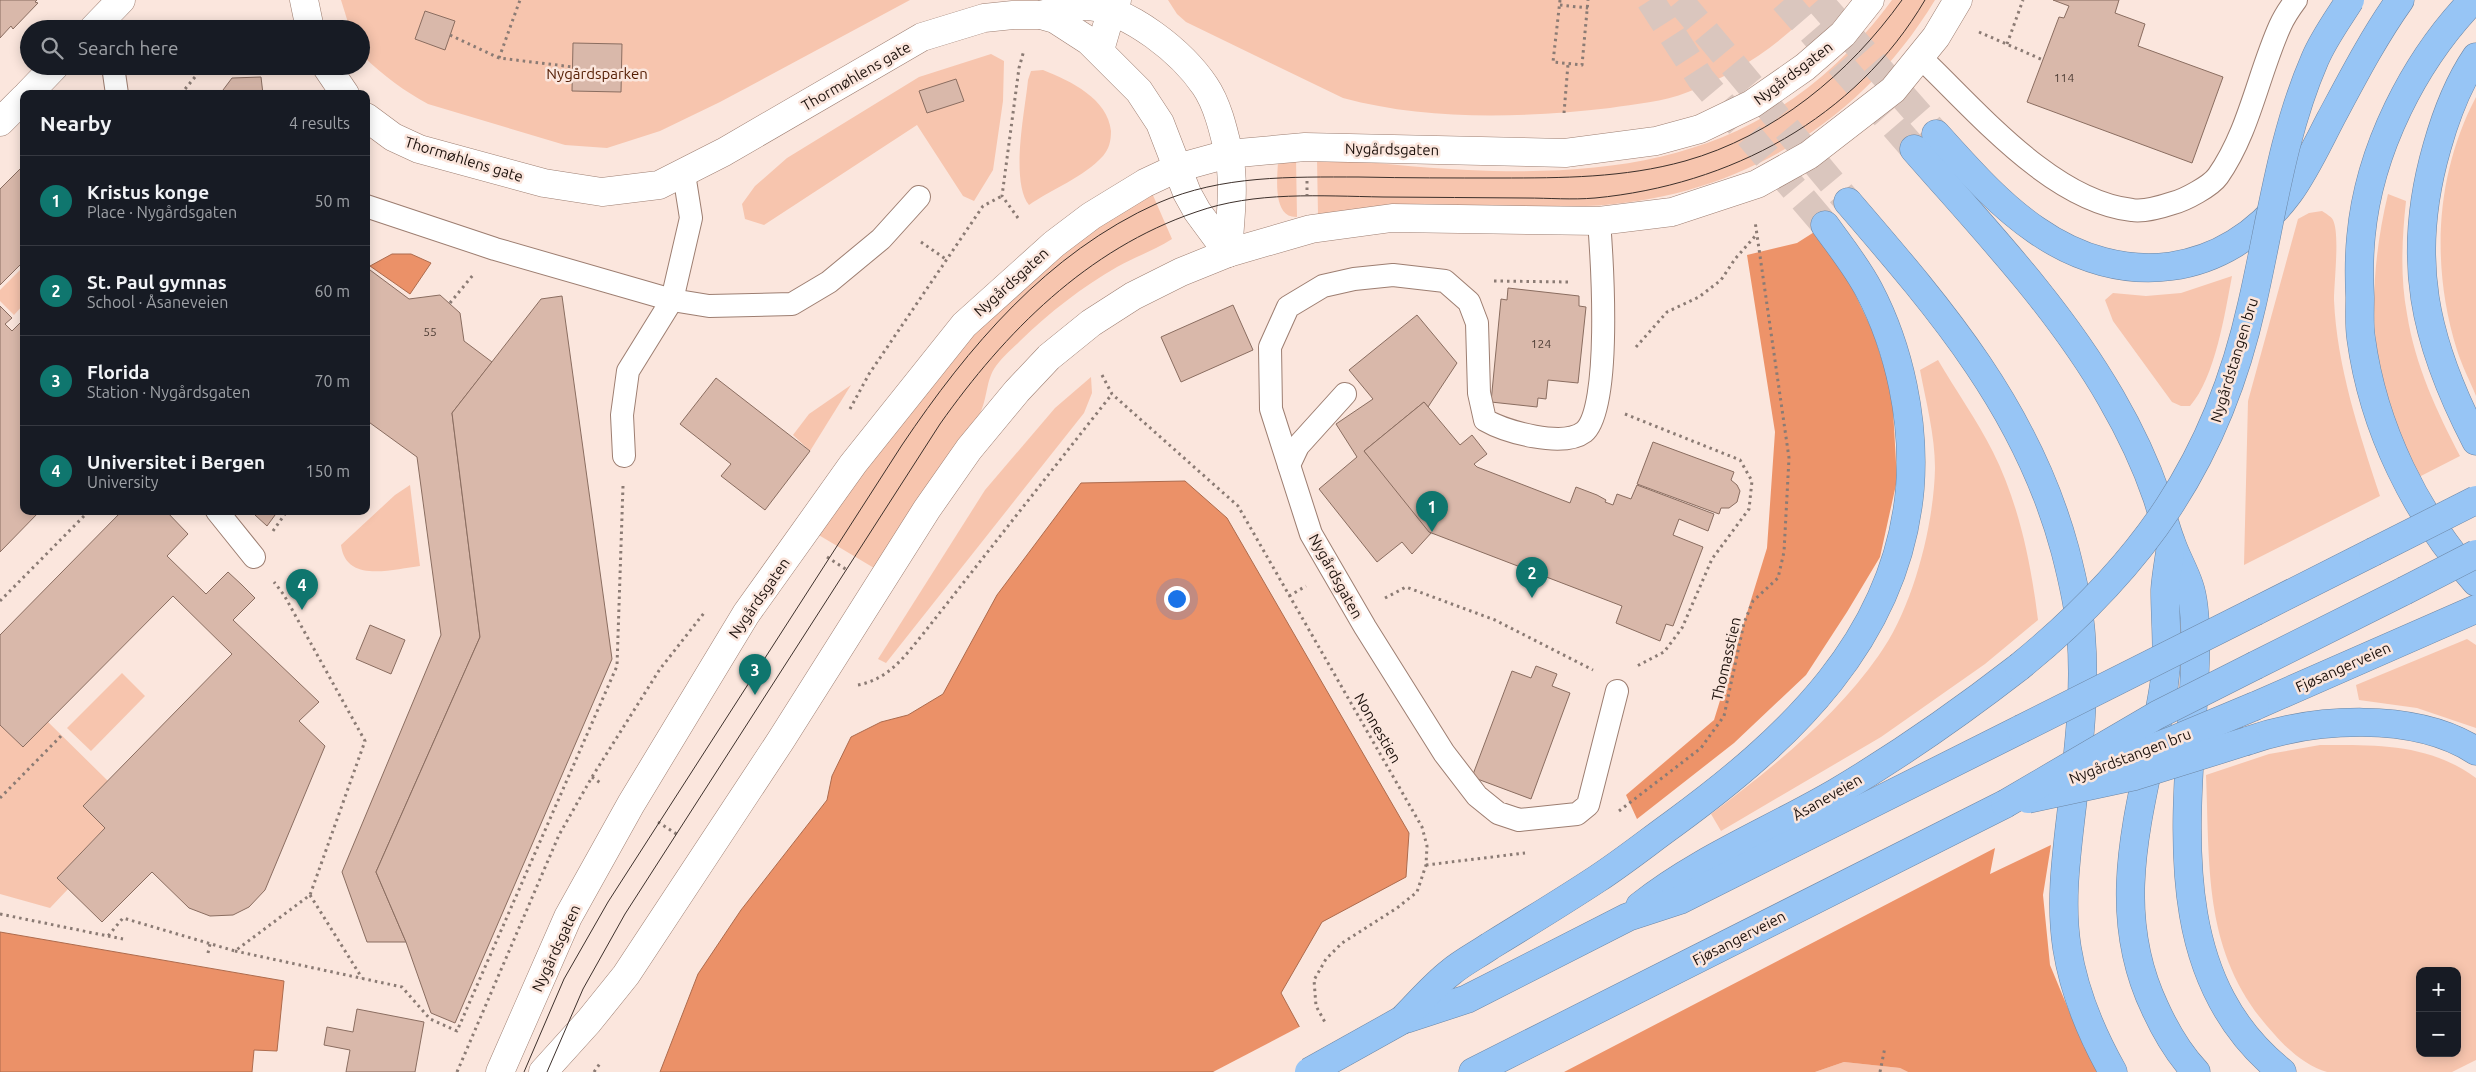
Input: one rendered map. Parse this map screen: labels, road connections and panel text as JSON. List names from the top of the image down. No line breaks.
{"streets":{"highway":["Nygårdstangen bru","Fjøsangerveien","Åsaneveien"],"main road":["Nygårdsgaten","Thormøhlens gate"],"path":["Thomasstien","Nonnestien"]},"crossings":[["Nygårdsgaten","Thormøhlens gate"],["Nygårdstangen bru","Fjøsangerveien"],["Nygårdstangen bru","Åsaneveien"]],"parks":["Nygårdsparken"],"house_numbers":["114","55","124"],"page":{"search":"Search here","heading":["Nearby","4 results"],"list":[{"mark":"1","name":"Kristus konge","note":"Place · Nygårdsgaten","value":"50 m"},{"mark":"2","name":"St. Paul gymnas","note":"School · Åsaneveien","value":"60 m"},{"mark":"3","name":"Florida","note":"Station · Nygårdsgaten","value":"70 m"},{"mark":"4","name":"Universitet i Bergen","note":"University","value":"150 m"}],"pins":["1","2","4","3"],"map_buttons":["+","−"]}}
